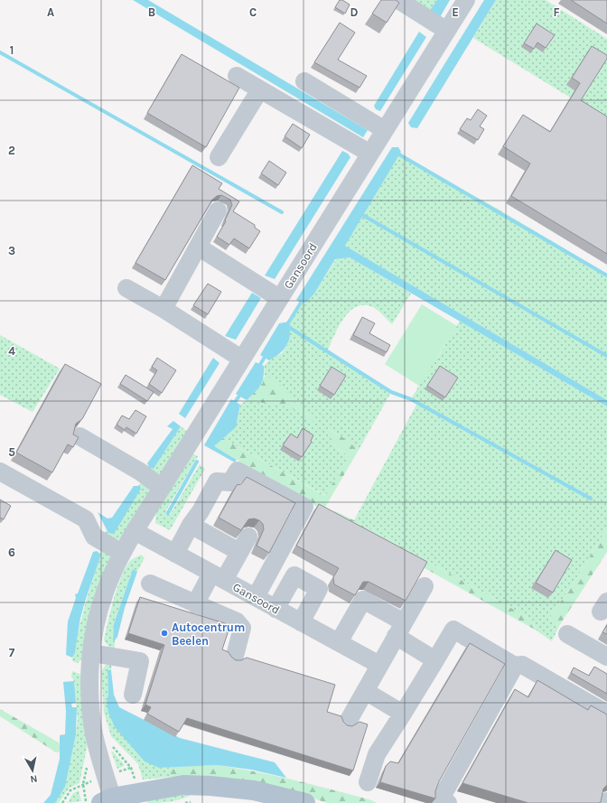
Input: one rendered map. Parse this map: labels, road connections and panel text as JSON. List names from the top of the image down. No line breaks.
{"streets":{"street":["Gansoord"]},"places":["Autocentrum Beelen"],"north":"bottom","grid":{"columns":["A","B","C","D","E","F"],"rows":["1","2","3","4","5","6","7"]}}
